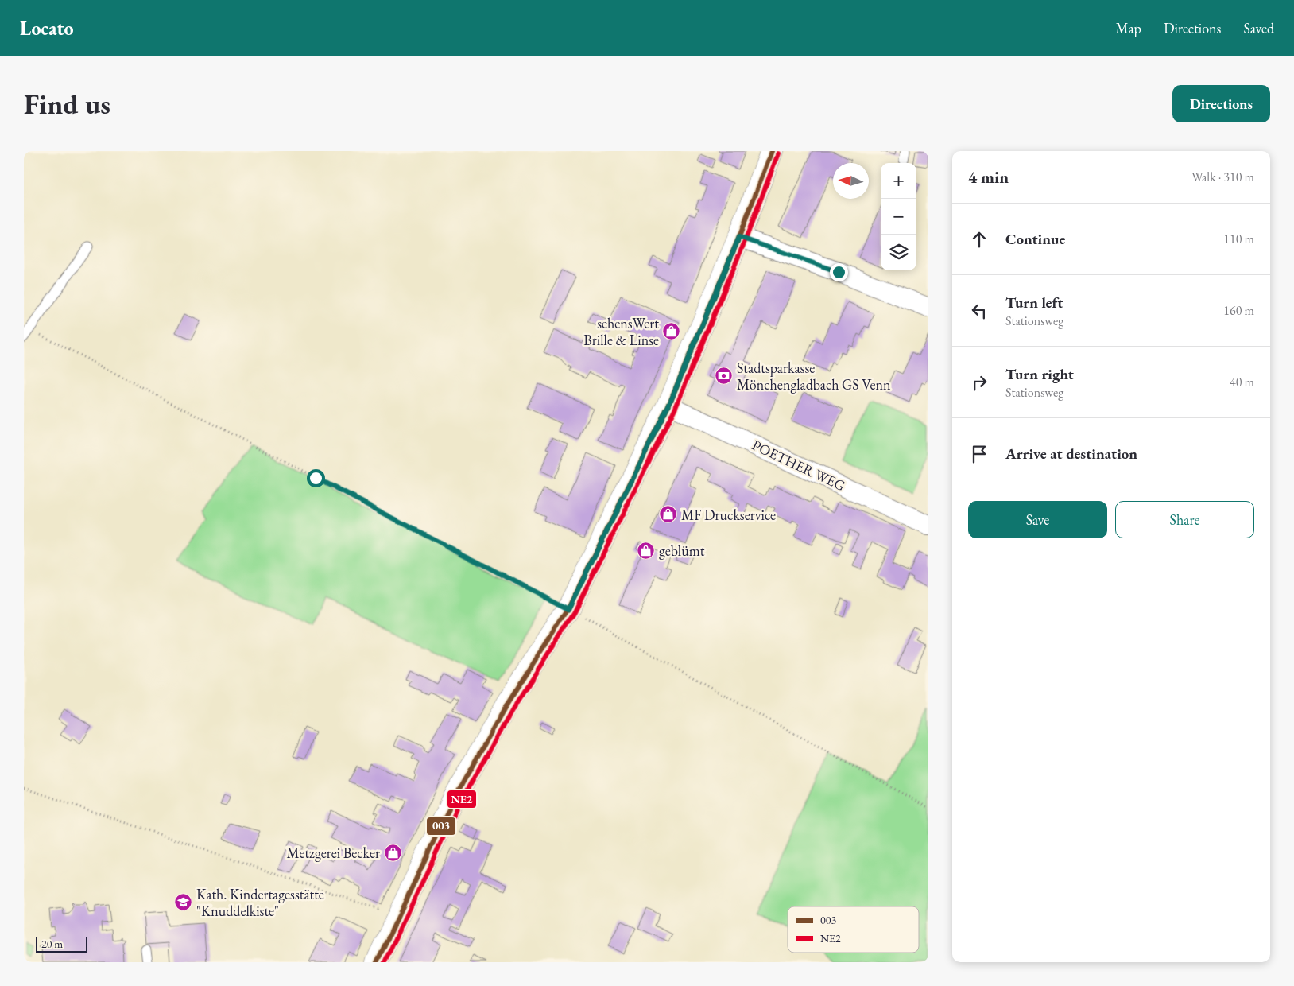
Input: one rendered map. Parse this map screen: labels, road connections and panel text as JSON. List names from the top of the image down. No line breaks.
{"streets":{"street":["POETHER WEG"]},"places":{"shop":["sehensWert Brille & Linse","MF Druckservice","geblümt","Metzgerei Becker"],"bank":["Stadtsparkasse Mönchengladbach GS Venn"],"school or university":["Kath. Kindertagesstätte \"Knuddelkiste\""]},"lines":["transit line 003","transit line NE2"],"legend":["003","NE2"],"scale_bar":"20 m","north":"left","page":{"header":"Locato","nav":["Map","Directions","Saved"],"buttons":["Directions",["Save","Share"]],"title":"Find us","heading":["4 min","Walk · 310 m"],"map_buttons":["+","−"],"list":[["Continue","110 m"],["Turn left","Stationsweg","160 m"],["Turn right","Stationsweg","40 m"],"Arrive at destination"],"scale":"20 m"}}
